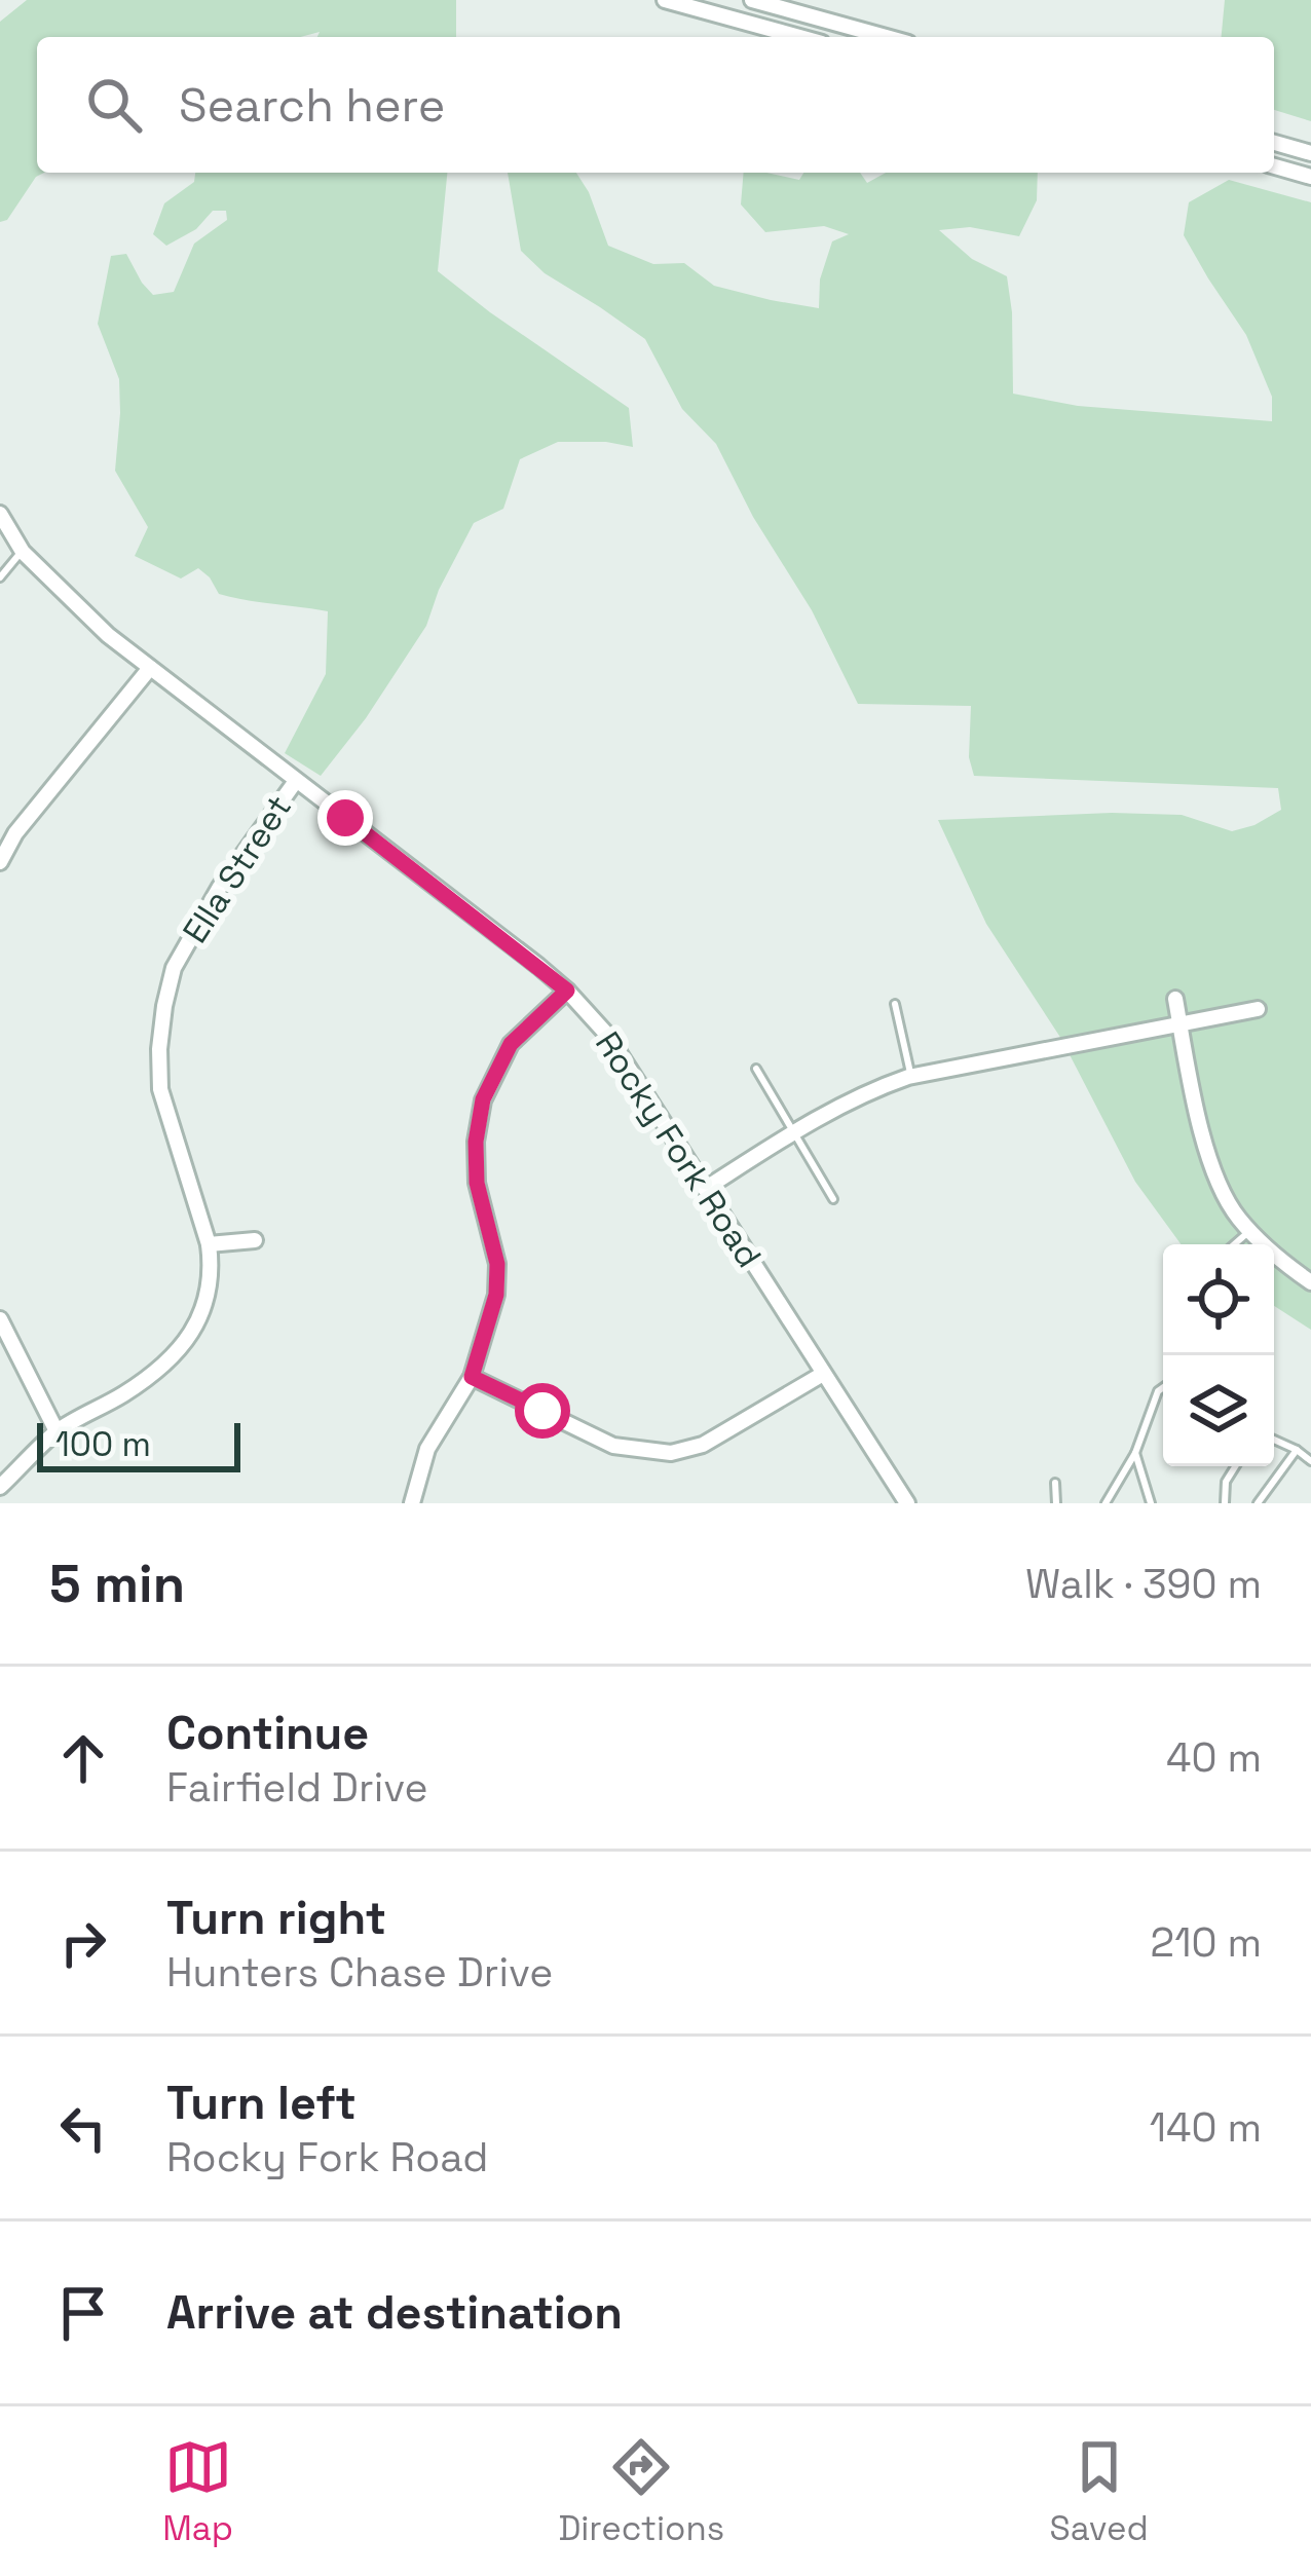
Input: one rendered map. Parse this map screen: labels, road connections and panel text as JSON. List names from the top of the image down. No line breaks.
{"streets":{"street":["Ella Street","Rocky Fork Road"]},"crossings":[["Ella Street","Rocky Fork Road"]],"scale_bar":"100 m","page":{"search":"Search here","scale":"100 m","heading":["5 min","Walk · 390 m"],"list":[["Continue","Fairfield Drive","40 m"],["Turn right","Hunters Chase Drive","210 m"],["Turn left","Rocky Fork Road","140 m"],"Arrive at destination"],"nav":["Map","Directions","Saved"]}}
